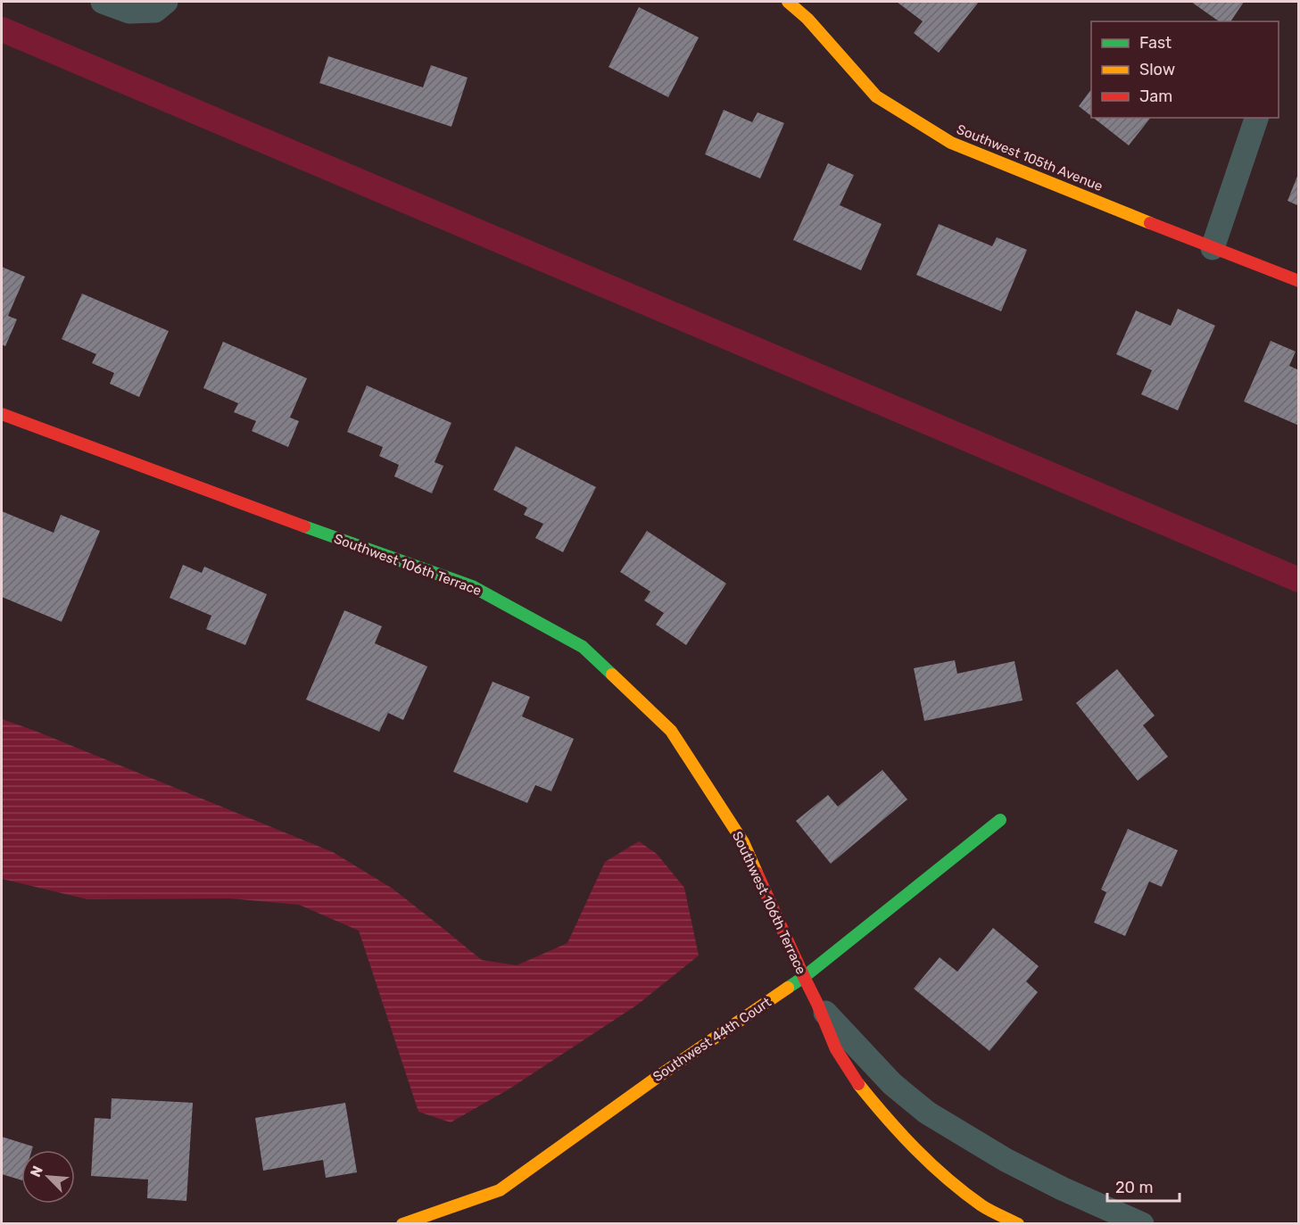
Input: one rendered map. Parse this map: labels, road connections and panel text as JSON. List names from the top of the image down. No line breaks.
{"streets":{"street":["Southwest 105th Avenue","Southwest 106th Terrace","Southwest 44th Court"]},"crossings":[["Southwest 106th Terrace","Southwest 44th Court"]],"legend":["Fast","Slow","Jam"],"scale_bar":"20 m","north":"top left"}
